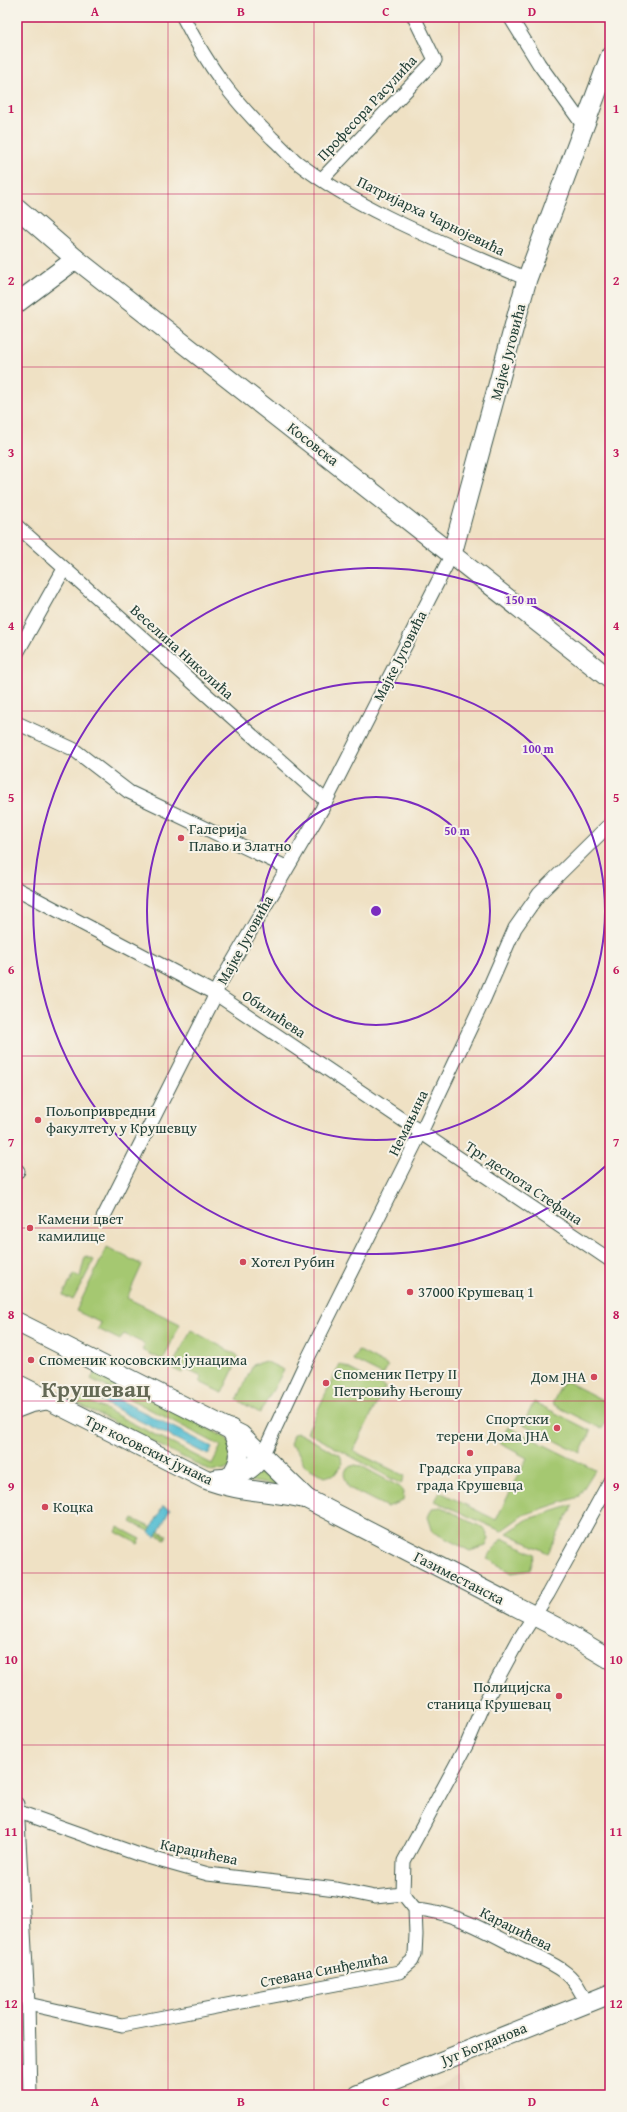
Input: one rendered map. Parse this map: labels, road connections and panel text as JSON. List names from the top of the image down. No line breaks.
{"streets":{"main road":["Мајке Југовића","Косовска","Трг косовских јунака","Газиместанска","Југ Богданова"],"street":["Професора Расулића","Патријарха Чарнојевића","Веселина Николића","Обилићева","Немањина","Трг деспота Стефана","Караџићева","Стевана Синђелића"]},"crossings":[["Професора Расулића","Патријарха Чарнојевића"],["Патријарха Чарнојевића","Мајке Југовића"],["Мајке Југовића","Косовска"],["Мајке Југовића","Веселина Николића"],["Мајке Југовића","Обилићева"],["Обилићева","Немањина"],["Обилићева","Трг деспота Стефана"],["Немањина","Трг деспота Стефана"],["Трг косовских јунака","Газиместанска"],["Караџићева","Стевана Синђелића"],["Караџићева","Југ Богданова"]],"districts":["Крушевац"],"places":["Галерија Плаво и Златно","Пољопривредни факултету у Крушевцу","Камени цвет камилице","Хотел Рубин","37000 Крушевац 1","Споменик косовским јунацима","Дом ЈНА","Споменик Петру II Петровићу Његошу","Спортски терени Дома ЈНА","Градска управа града Крушевца","Коцка","Полицијска станица Крушевац"],"grid":{"columns":["A","B","C","D"],"rows":["1","2","3","4","5","6","7","8","9","10","11","12"]},"rings":["150 m","100 m","50 m"]}
